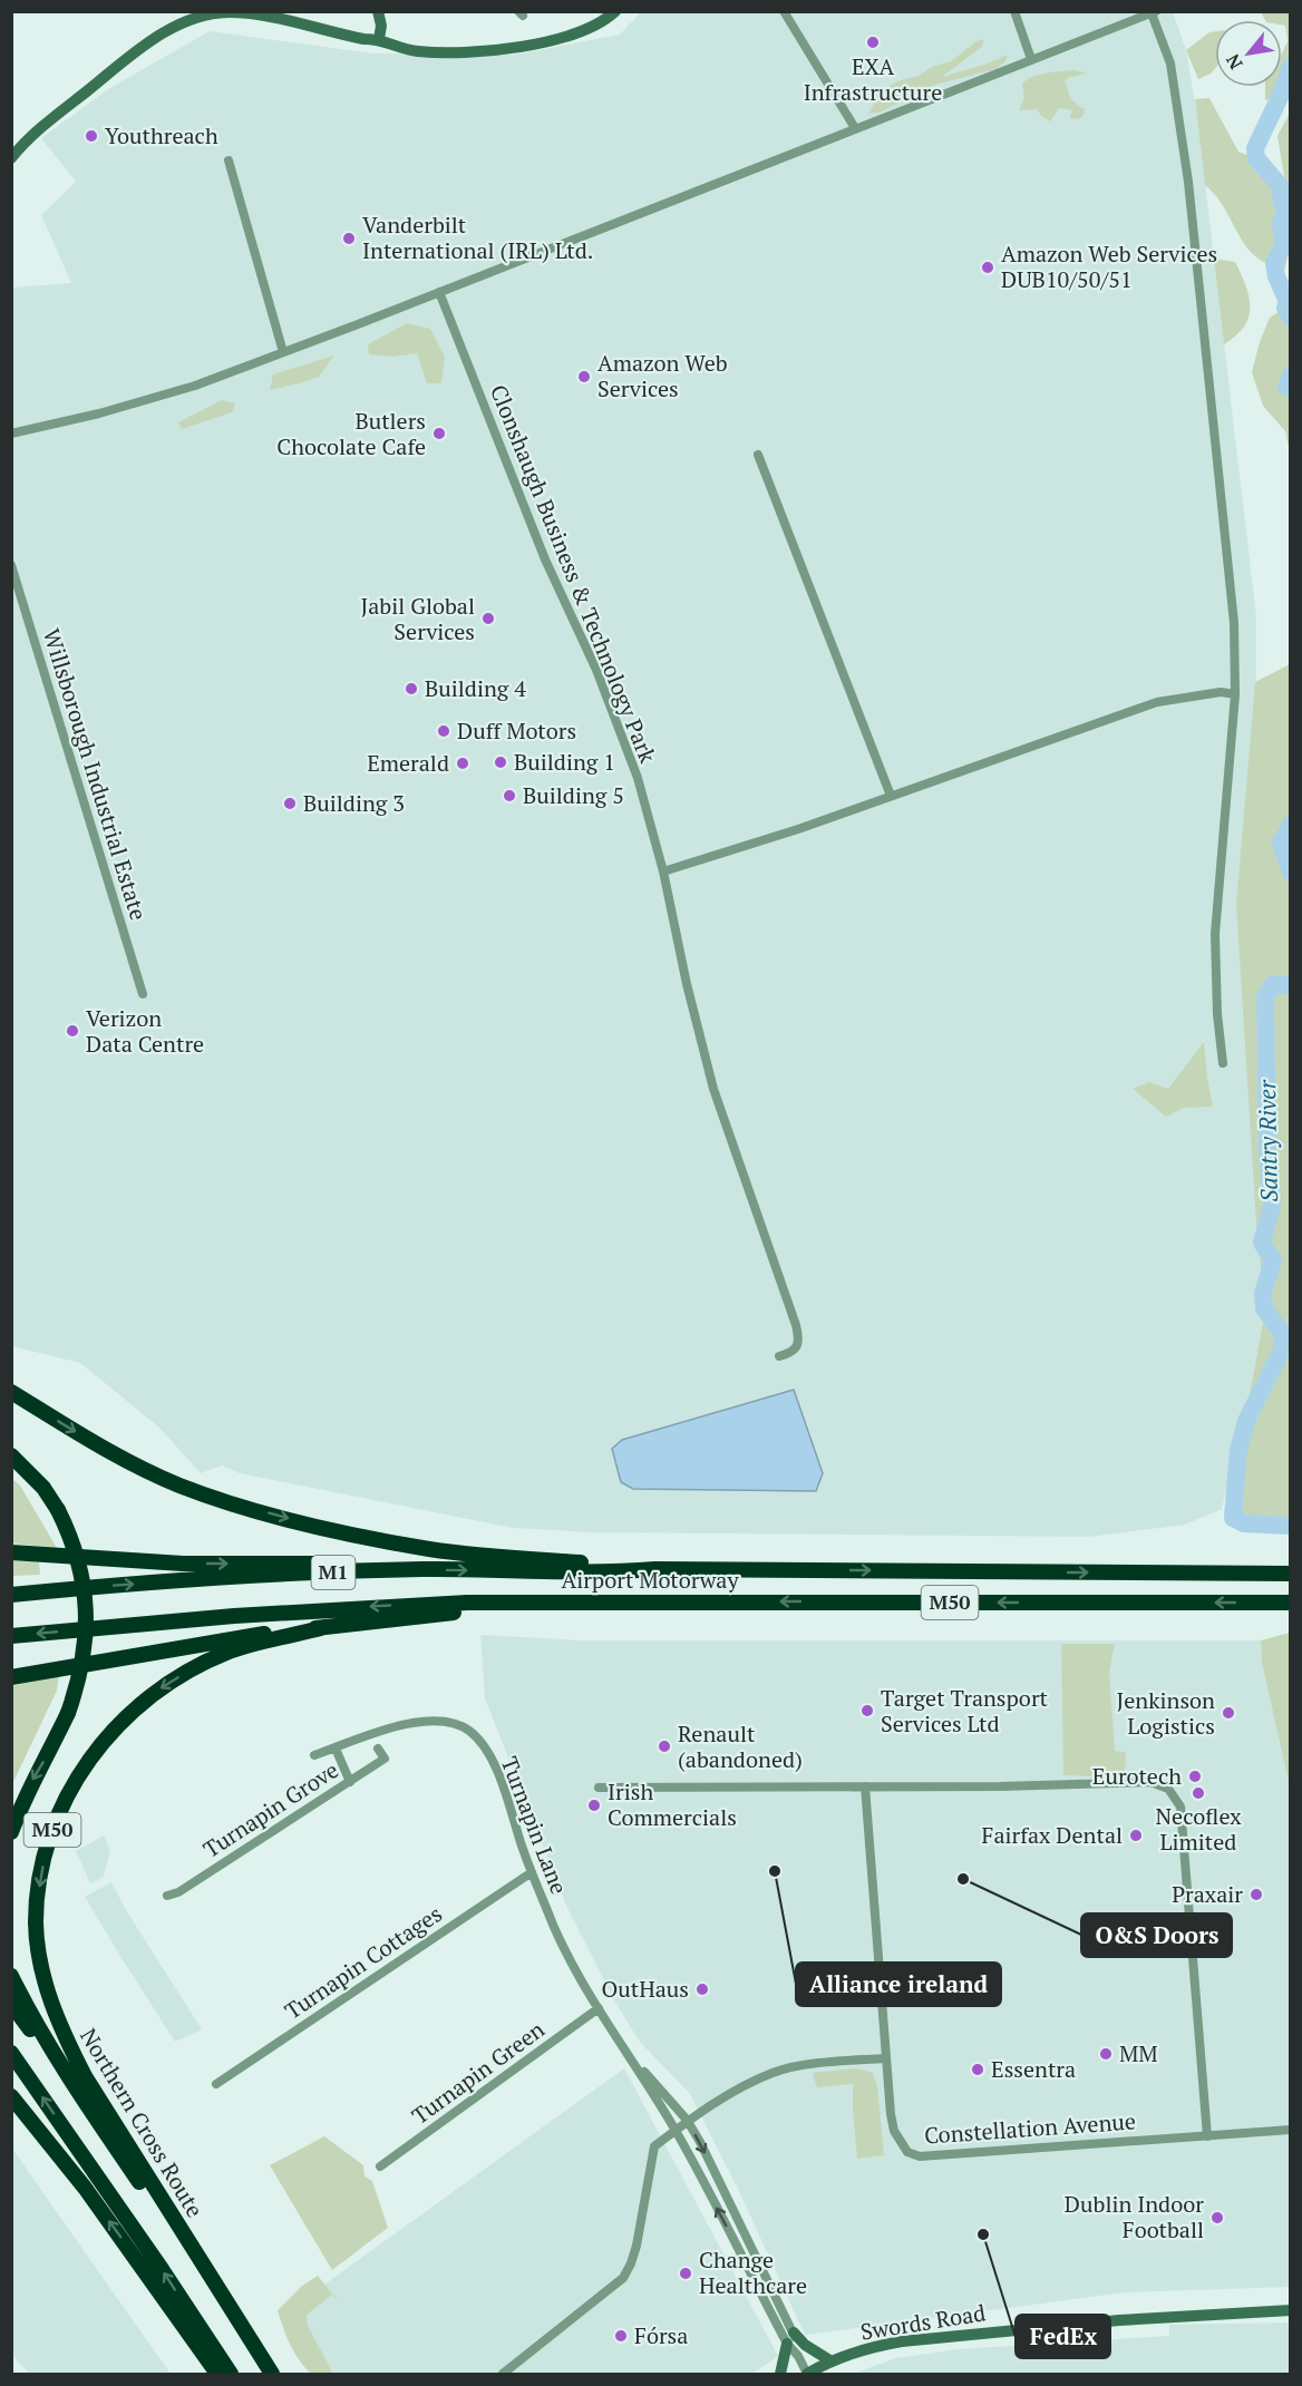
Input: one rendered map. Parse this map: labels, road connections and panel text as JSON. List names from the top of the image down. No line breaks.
{"streets":{"highway":["M1","Airport Motorway","M50","Northern Cross Route"],"street":["Clonshaugh Business & Technology Park","Willsborough Industrial Estate","Turnapin Grove","Turnapin Lane","Turnapin Cottages","Turnapin Green","Constellation Avenue","Swords Road"]},"crossings":[["Airport Motorway","M50"],["M50","Northern Cross Route"],["Turnapin Lane","Turnapin Cottages"],["Turnapin Lane","Turnapin Green"],["Turnapin Lane","Swords Road"]],"water":["Santry River"],"places":["EXA Infrastructure","Youthreach","Vanderbilt International (IRL) Ltd.","Amazon Web Services DUB10/50/51","Amazon Web Services","Butlers Chocolate Cafe","Jabil Global Services","Building 4","Duff Motors","Building 1","Emerald","Building 5","Building 3","Verizon Data Centre","Target Transport Services Ltd","Jenkinson Logistics","Renault (abandoned)","Eurotech","Necoflex Limited","Irish Commercials","Fairfax Dental","Alliance ireland","O&S Doors","Praxair","OutHaus","MM","Essentra","Dublin Indoor Football","FedEx","Change Healthcare","Fórsa"],"north":"bottom left"}
